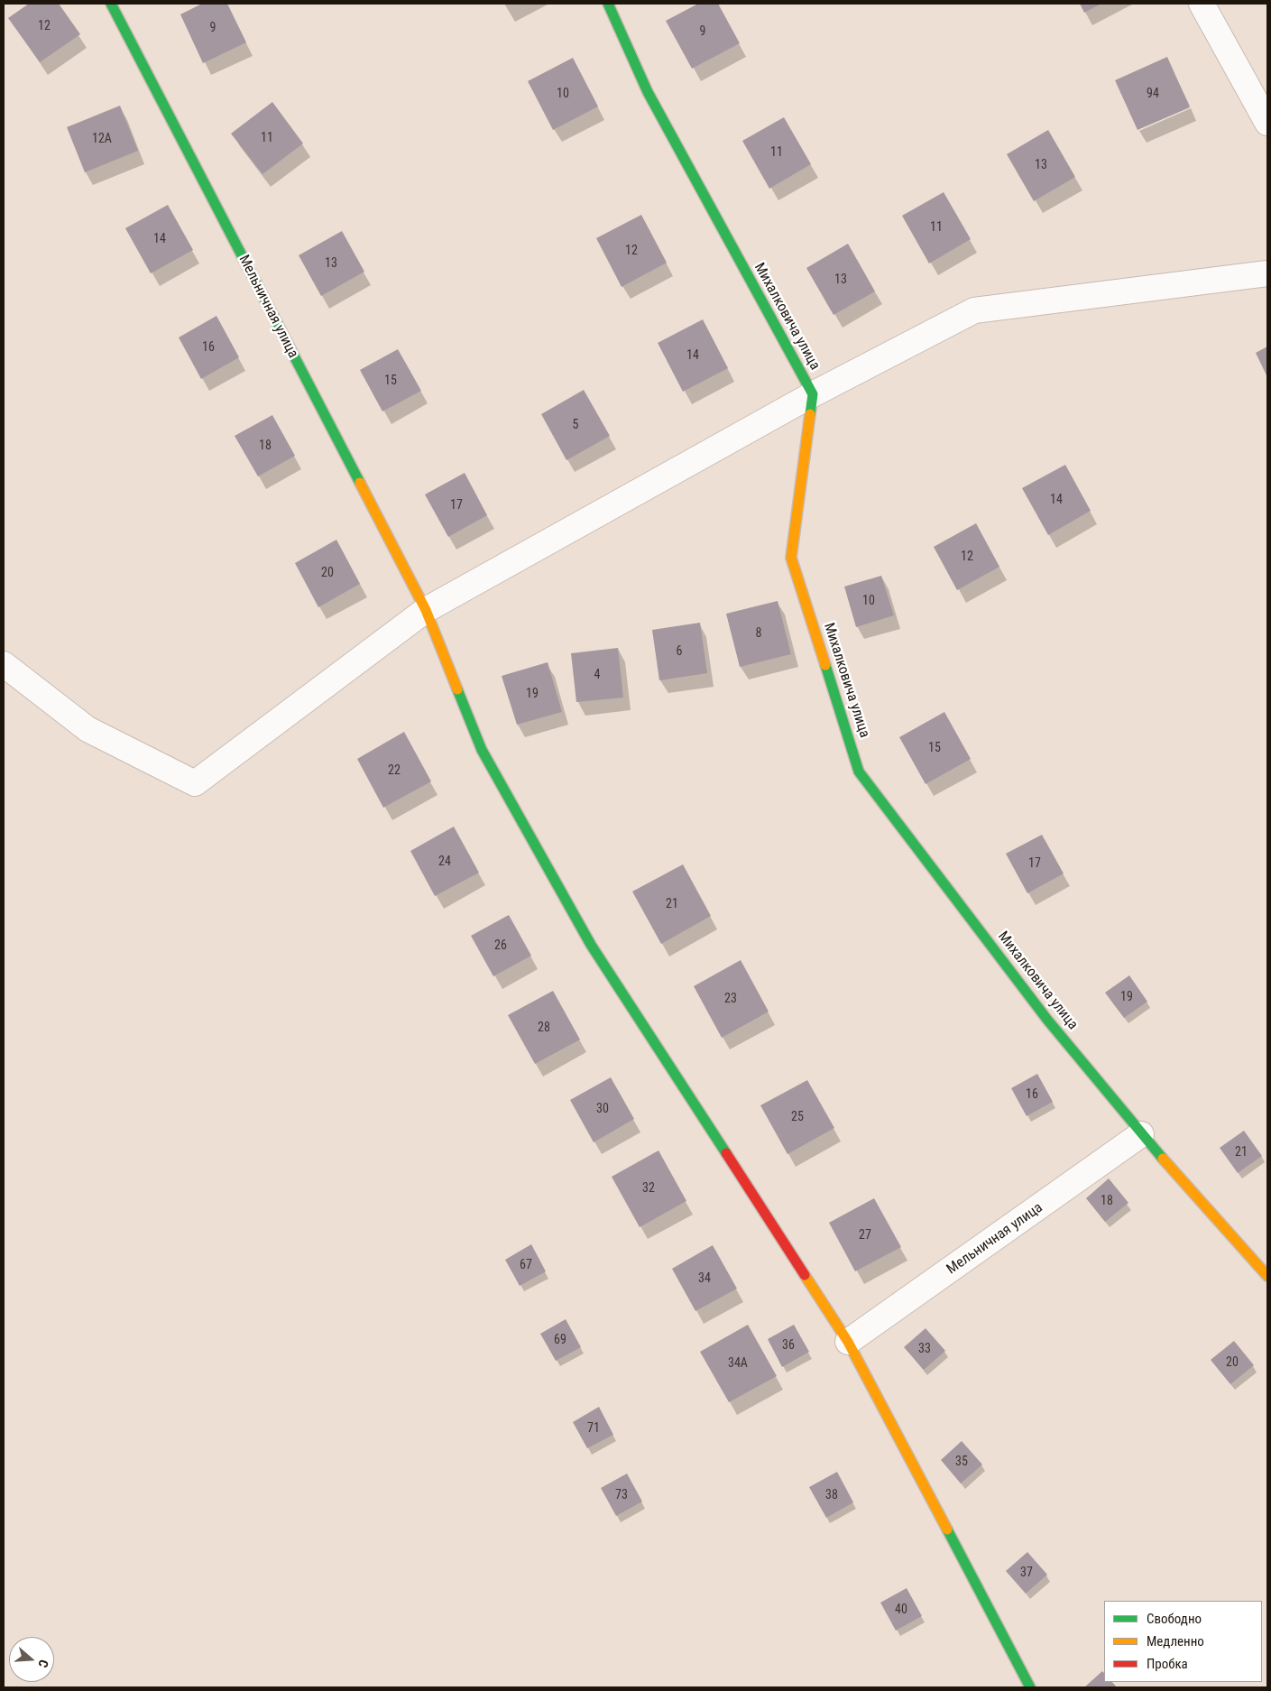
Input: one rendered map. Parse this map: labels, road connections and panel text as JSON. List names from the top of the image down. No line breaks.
{"streets":{"street":["Мельничная улица","Михалковича улица"]},"crossings":[["Мельничная улица","Михалковича улица"]],"house_numbers":["12","9","9","10","94","11","12А","11","13","11","14","12","13","13","16","14","15","5","18","14","17","12","20","10","8","6","4","19","15","22","24","17","21","26","19","23","28","16","30","25","21","32","18","27","67","34","69","36","33","20","34А","71","35","73","38","37","40"],"legend":["Свободно","Медленно","Пробка"],"north":"right"}
